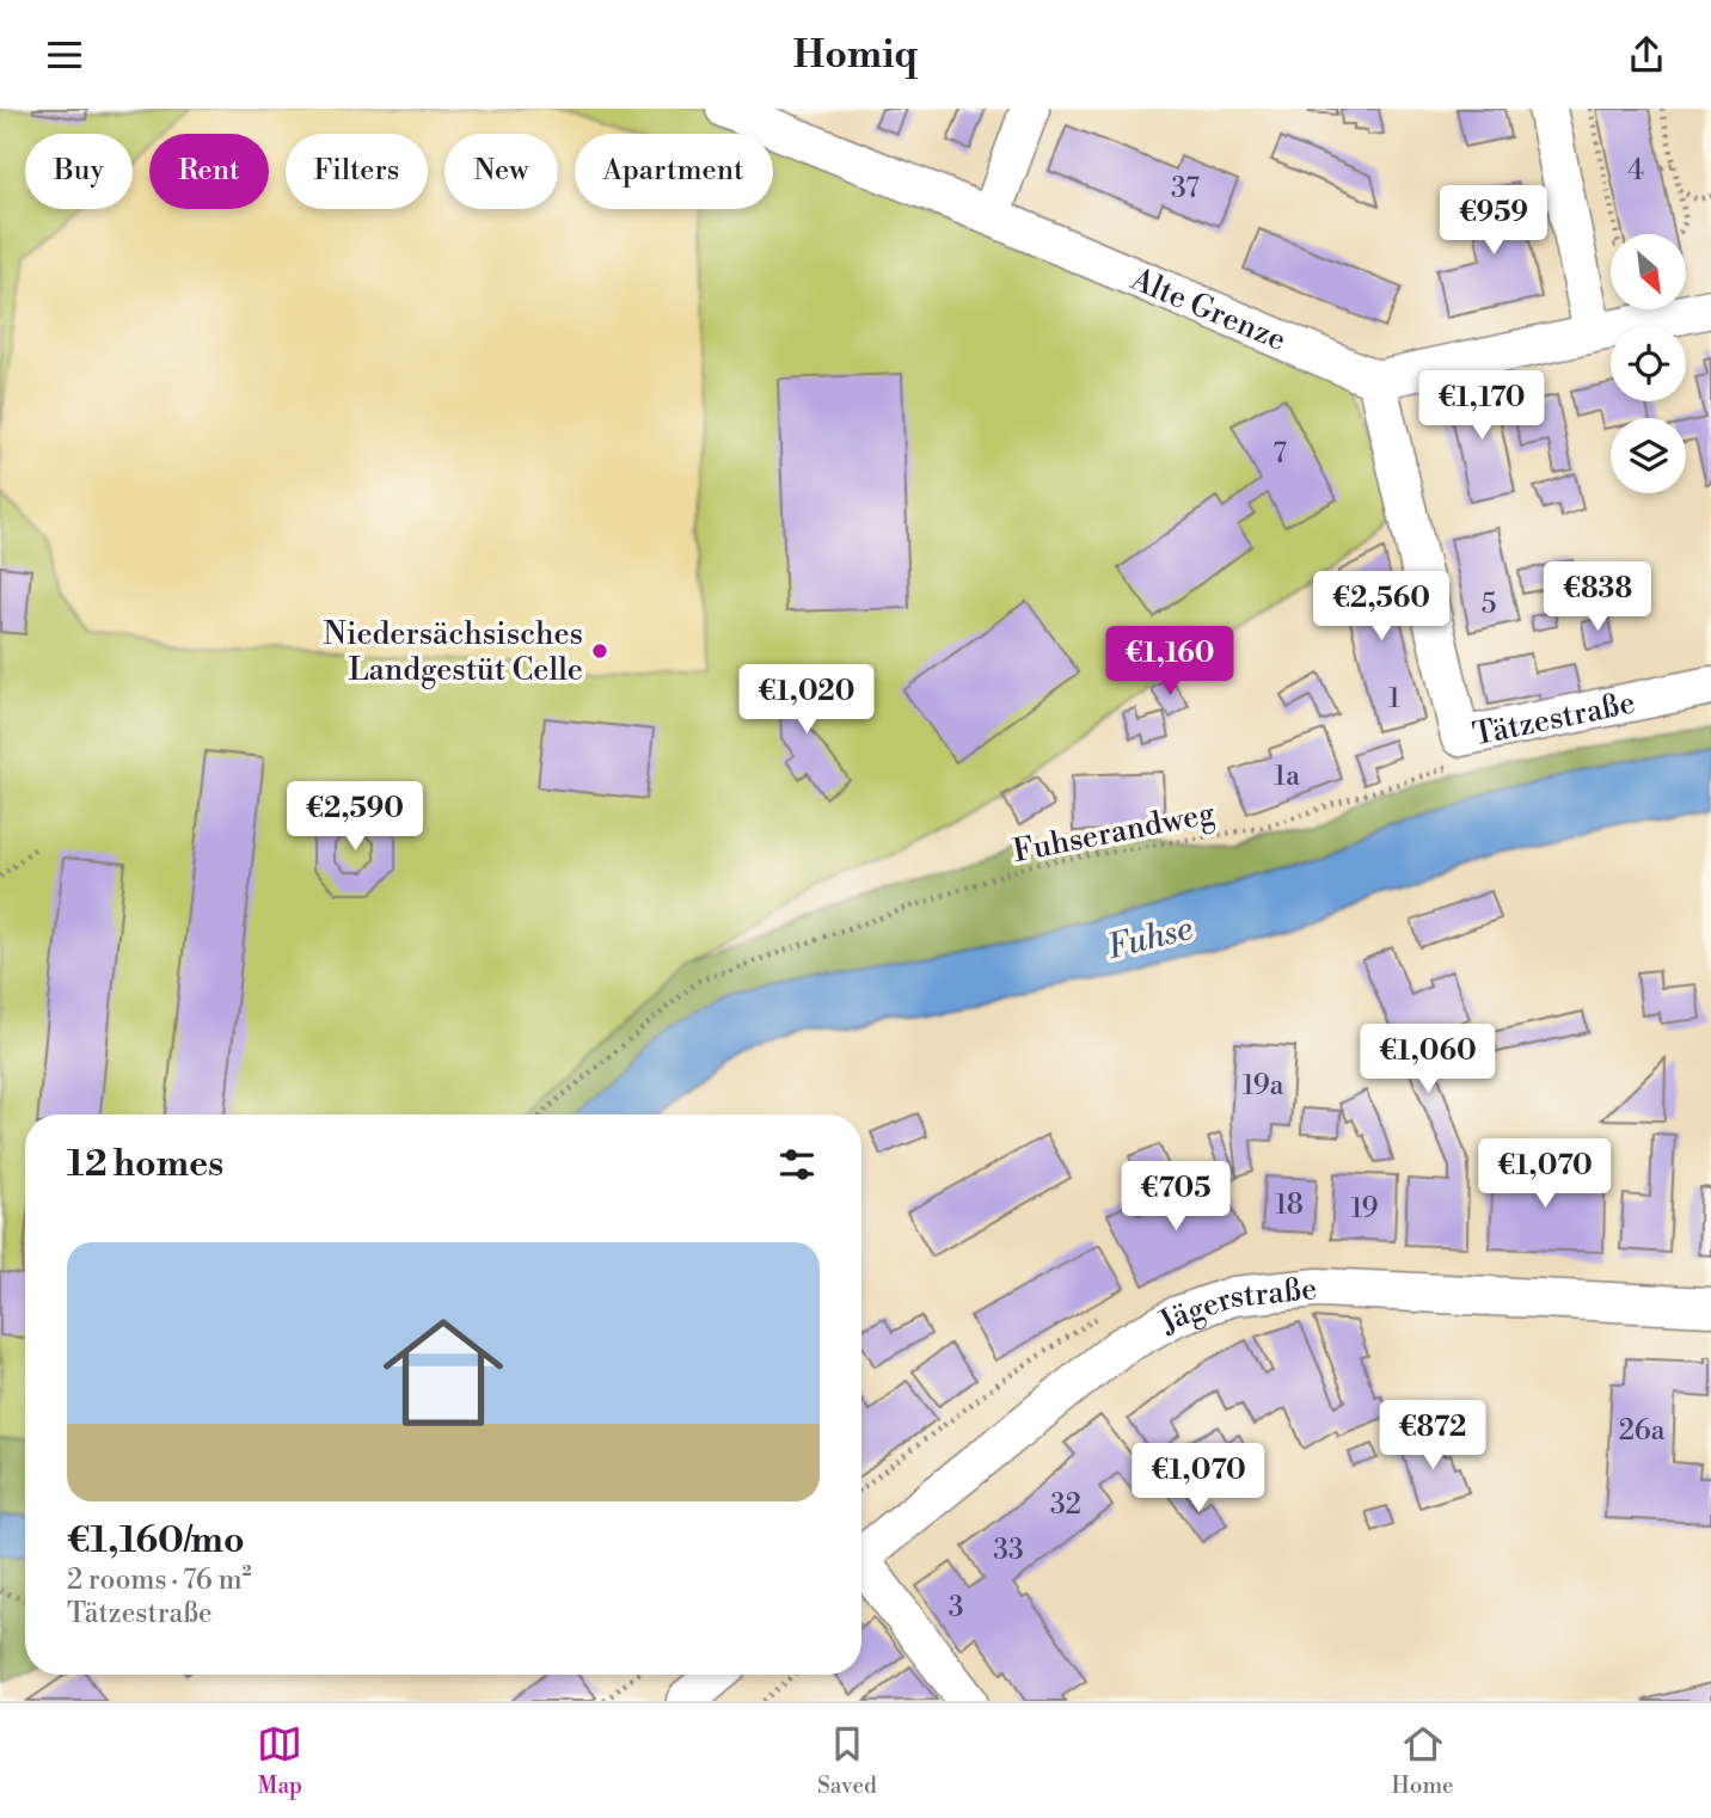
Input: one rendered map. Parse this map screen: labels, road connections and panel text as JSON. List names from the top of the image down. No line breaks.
{"streets":{"street":["Alte Grenze","Tätzestraße","Jägerstraße"],"path":["Fuhserandweg"]},"crossings":[["Alte Grenze","Tätzestraße"]],"water":["Fuhse"],"places":["Niedersächsisches Landgestüt Celle"],"house_numbers":["4","37","7","5","1","1a","19a","18","19","26a","32","33","3"],"north":"bottom right","page":{"header":"Homiq","chip":["Buy","Rent","Filters","New","Apartment"],"price":["€959","€1,170","€838","€2,560","€1,160","€1,020","€2,590","€1,060","€1,070","€705","€872","€1,070"],"heading":"12 homes","list":[{"name":"€1,160/mo","note":"2 rooms · 76 m² · Tätzestraße"}],"tabs":["Map","Saved","Home"]}}
